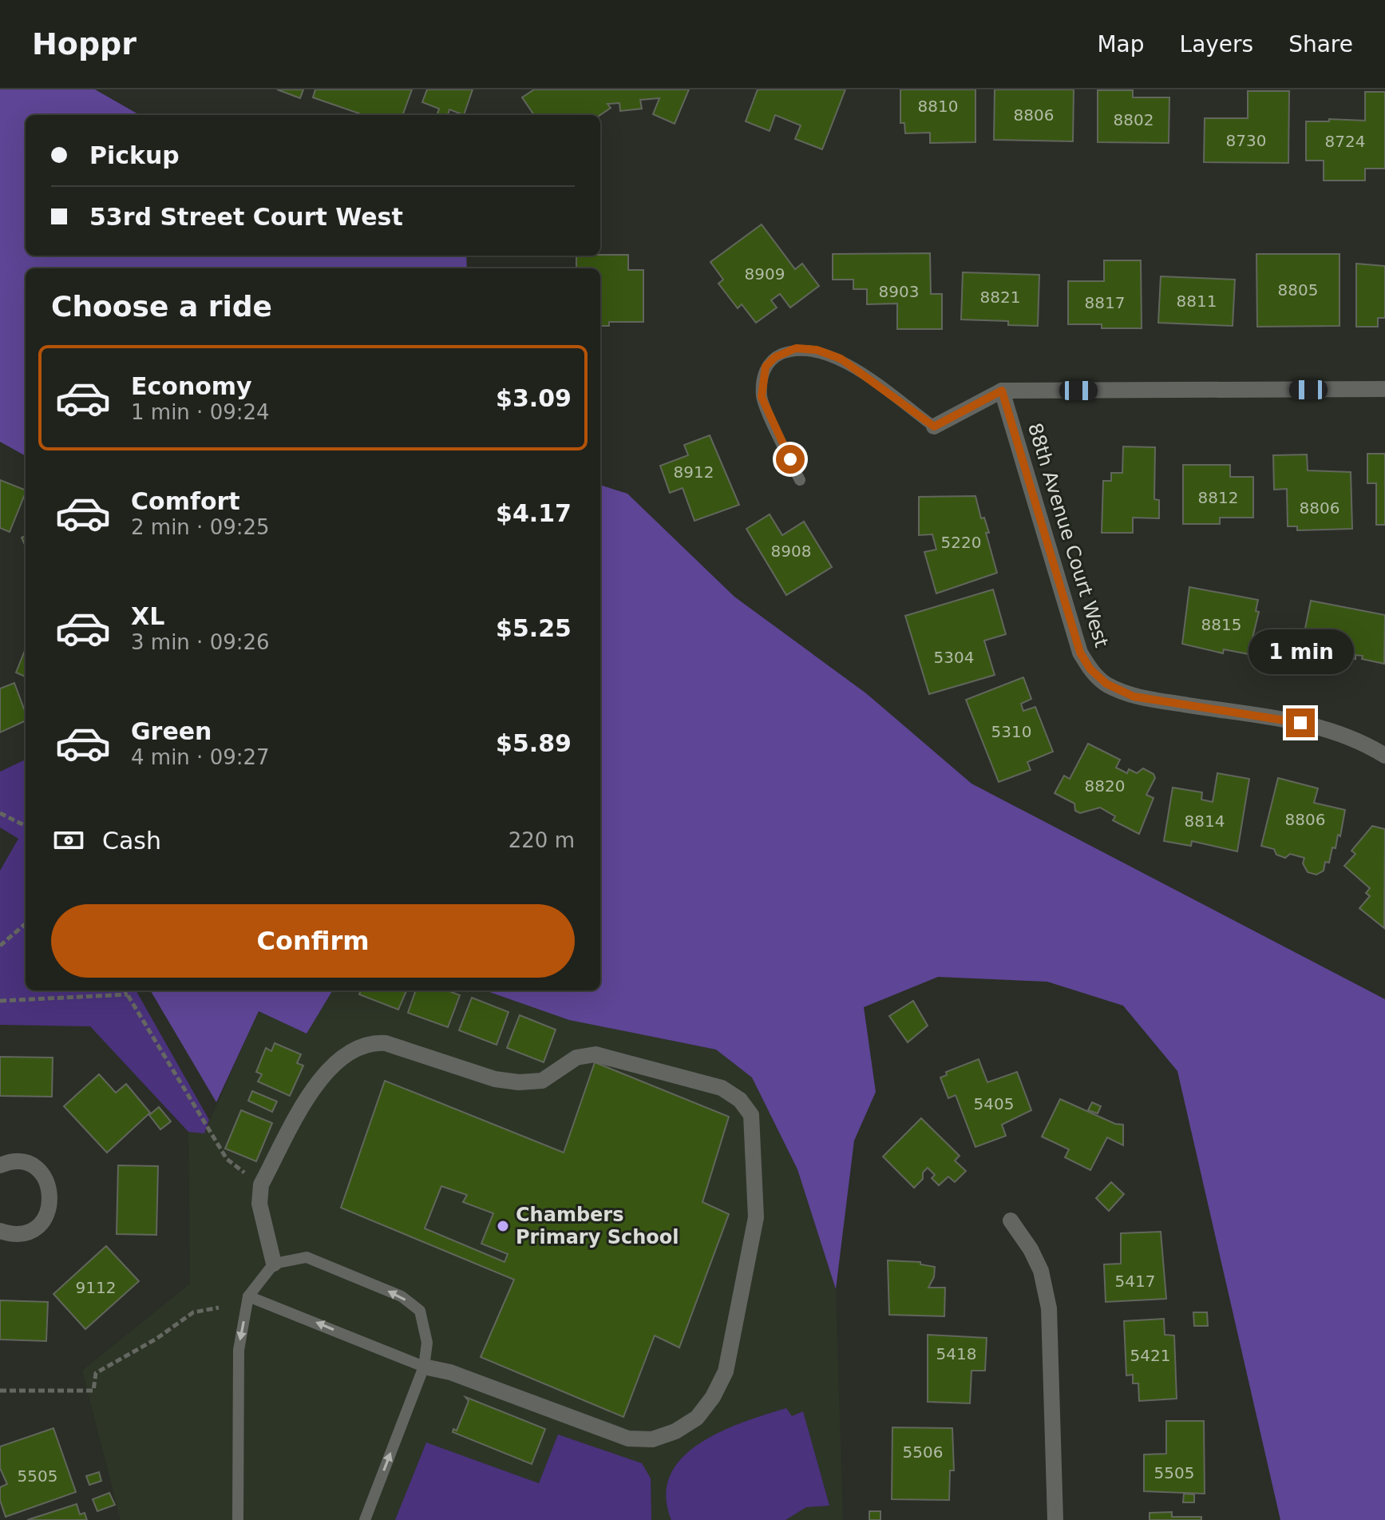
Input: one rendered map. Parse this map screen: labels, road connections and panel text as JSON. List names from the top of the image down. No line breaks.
{"streets":{"street":["88th Avenue Court West"]},"places":["Chambers Primary School"],"house_numbers":["8810","8806","8802","8730","8724","8909","8805","8903","8821","8811","8817","8912","8812","8806","5220","8908","8815","5304","5310","8820","8806","8814","5405","5417","9112","5418","5421","5506","5505","5505"],"page":{"header":"Hoppr","nav":["Map","Layers","Share"],"banner":["Pickup","53rd Street Court West"],"heading":"Choose a ride","list":[{"name":"Economy","note":"1 min · 09:24","value":"$3.09"},{"name":"Comfort","note":"2 min · 09:25","value":"$4.17"},{"name":"XL","note":"3 min · 09:26","value":"$5.25"},{"name":"Green","note":"4 min · 09:27","value":"$5.89"}],"bubble":"1 min","pay":["Cash","220 m"],"buttons":"Confirm"}}
